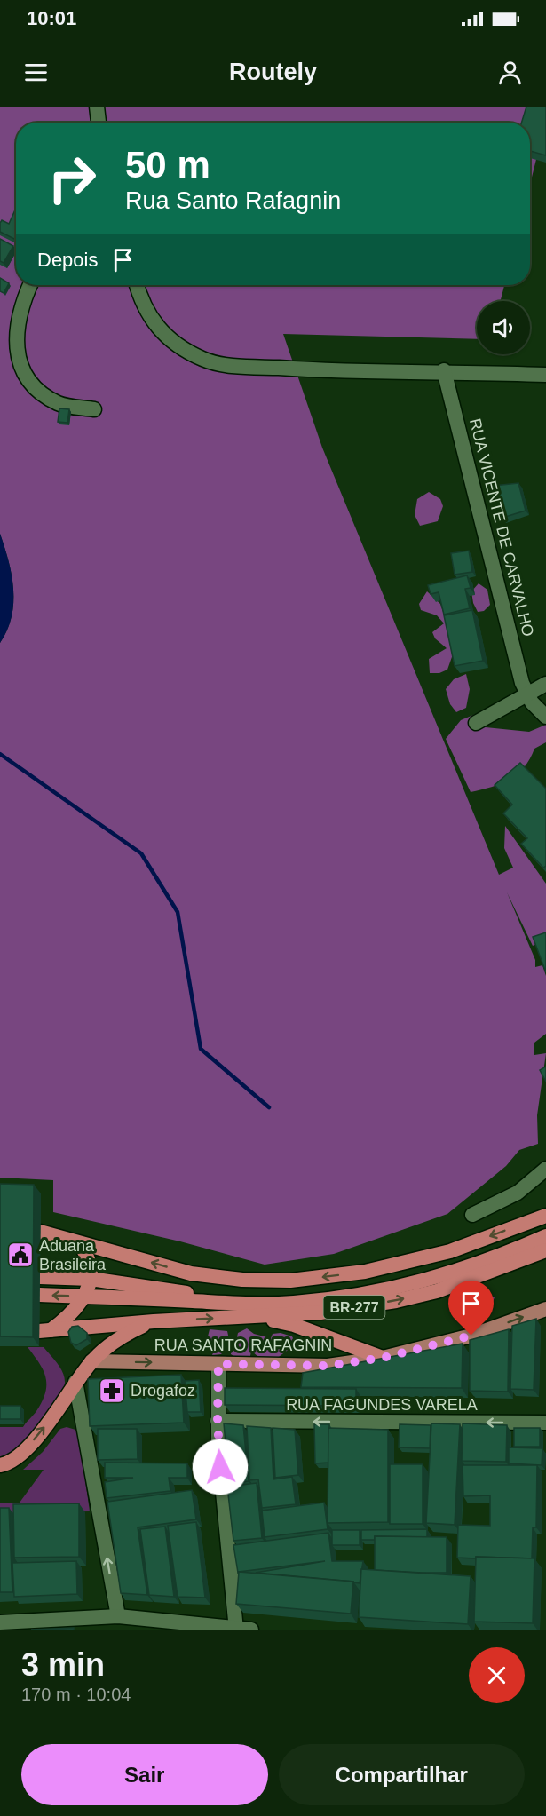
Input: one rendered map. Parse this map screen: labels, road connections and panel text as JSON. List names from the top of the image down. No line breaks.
{"streets":{"highway":["BR-277"],"main road":["RUA SANTO RAFAGNIN"],"street":["RUA VICENTE DE CARVALHO","RUA FAGUNDES VARELA"]},"one_way":["RUA SANTO RAFAGNIN","RUA FAGUNDES VARELA"],"places":{"public building":["Aduana Brasileira"],"pharmacy":["Drogafoz"]},"page":{"status":"10:01","header":"Routely","turn":["50 m","Rua Santo Rafagnin"],"then":"Depois","heading":["3 min","170 m · 10:04"],"buttons":["Sair","Compartilhar"]}}
